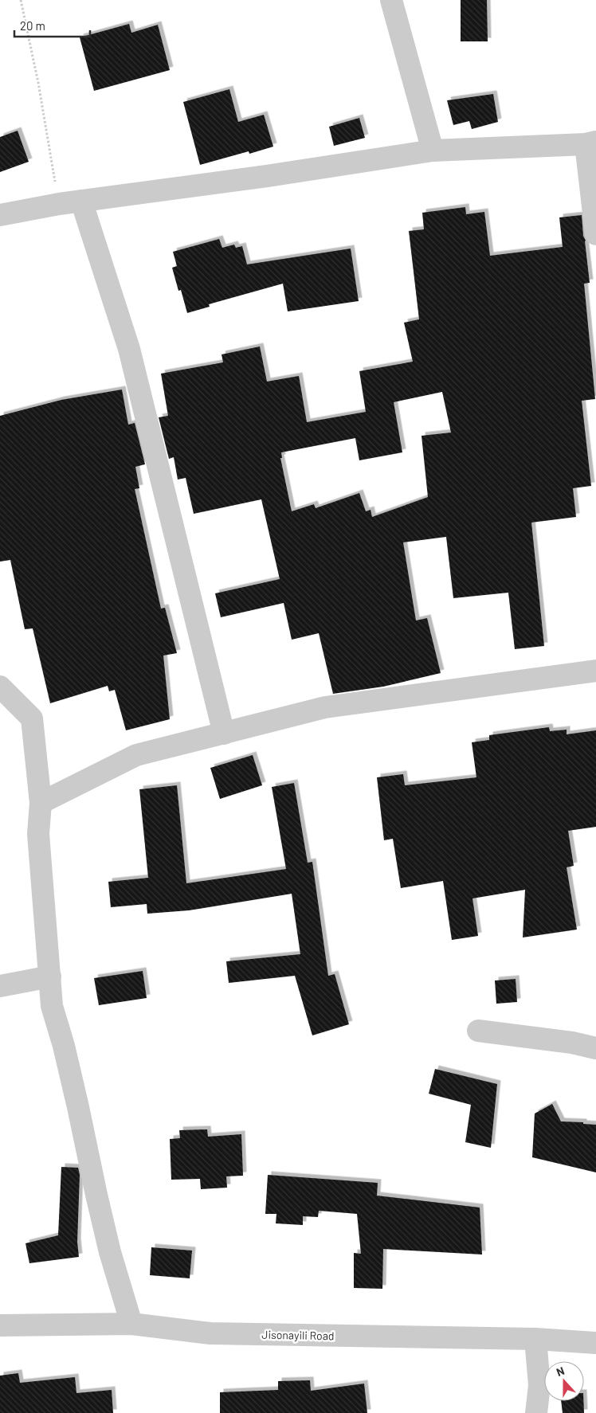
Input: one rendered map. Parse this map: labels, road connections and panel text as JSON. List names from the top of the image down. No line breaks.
{"streets":{"street":["Jisonayili Road"]},"scale_bar":"20 m","north":"top"}
